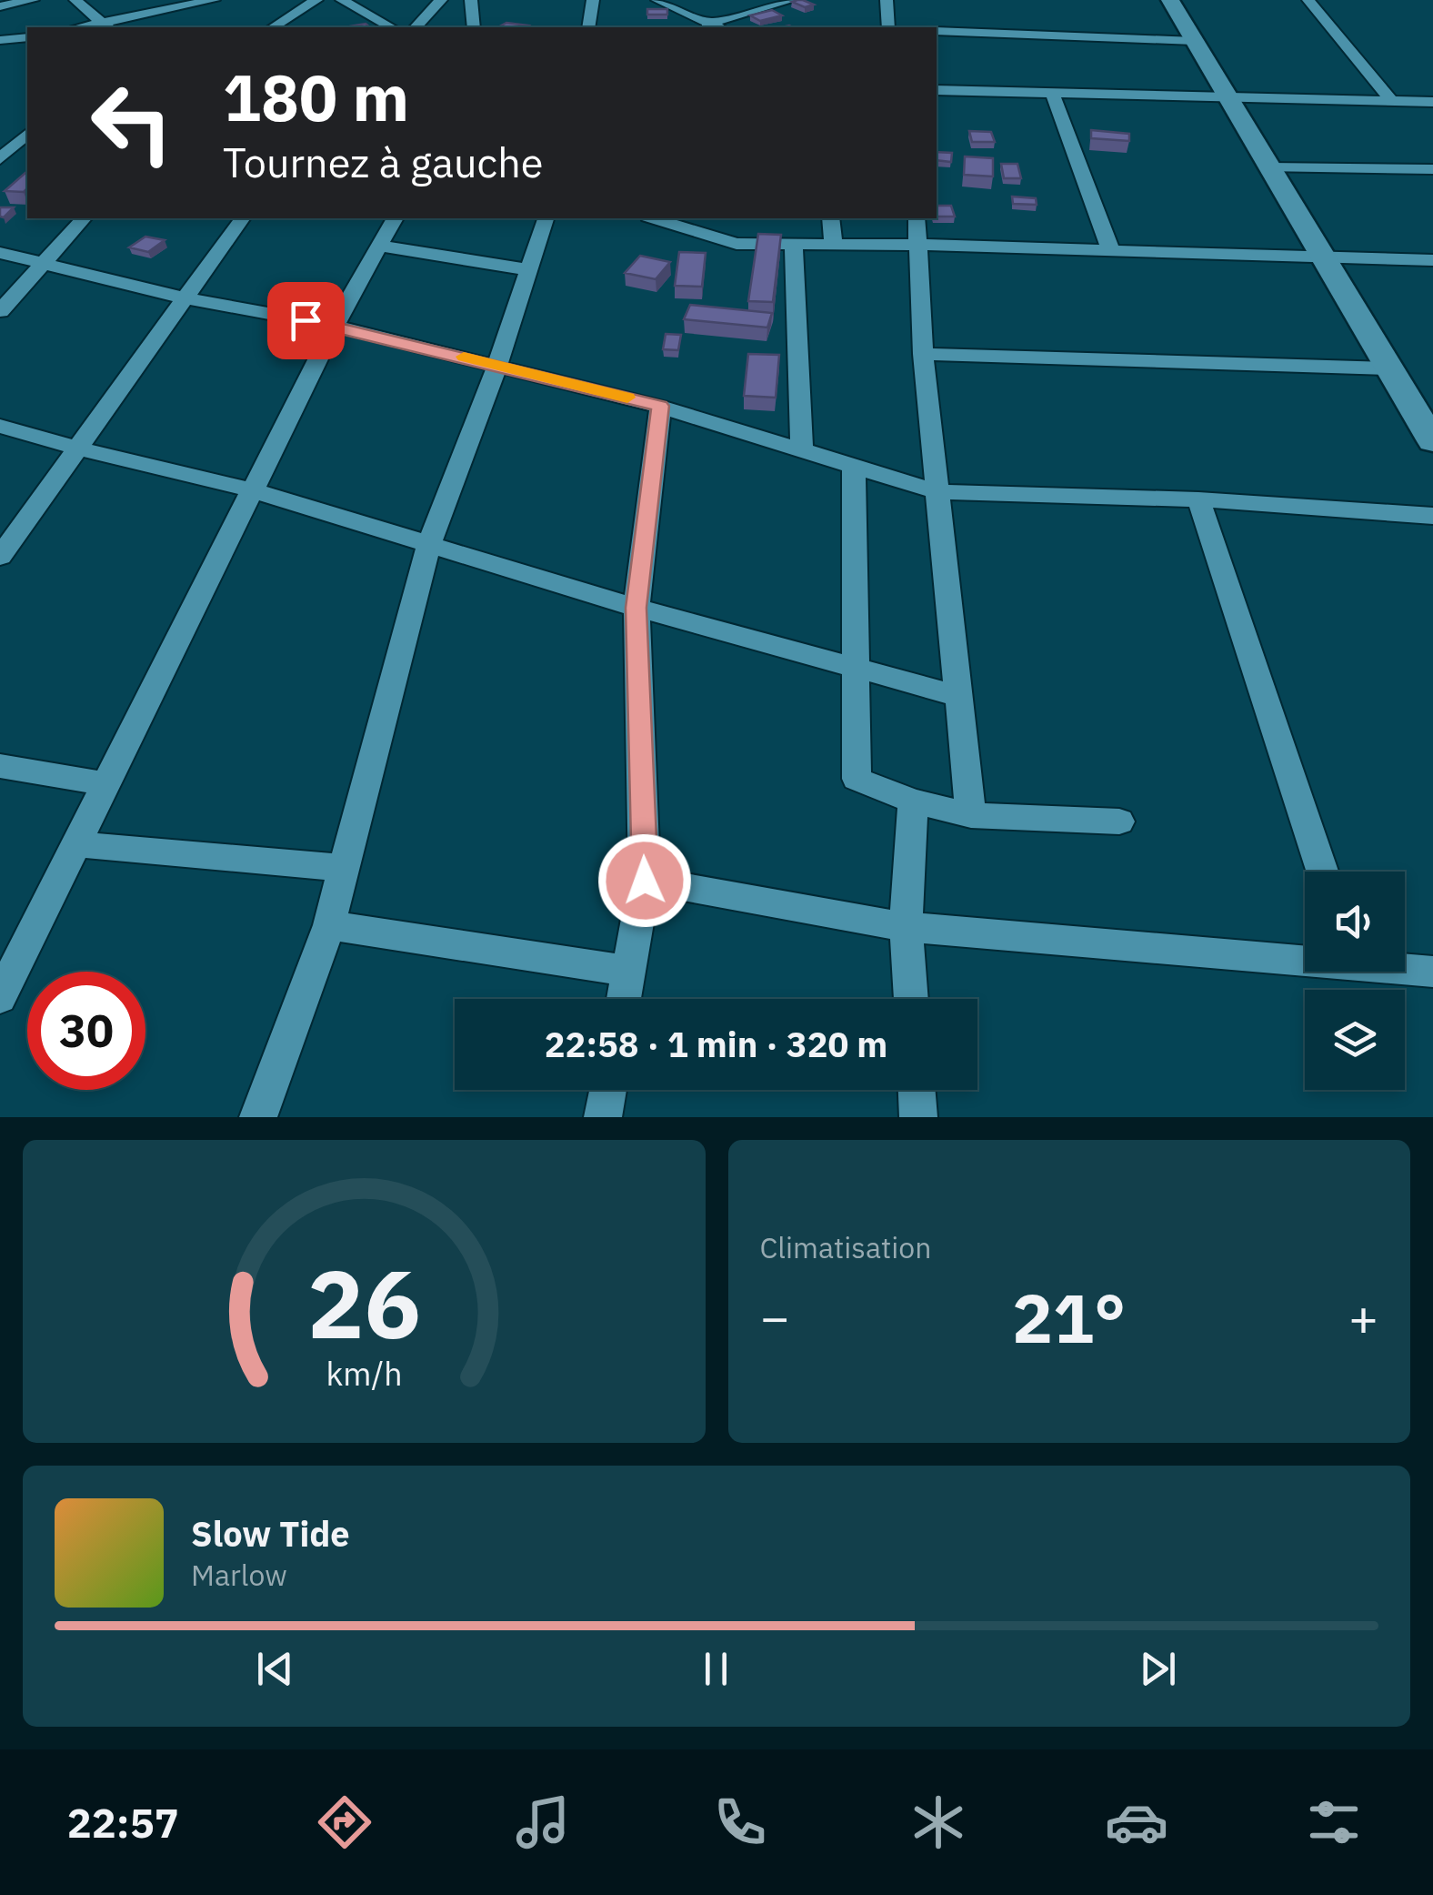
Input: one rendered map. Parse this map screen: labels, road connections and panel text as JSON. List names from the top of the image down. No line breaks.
{"page":{"turn":["180 m","Tournez à gauche"],"limit":"30","trip":"22:58 · 1 min · 320 m","tile":"Climatisation","heat":["−","21°","+"],"song":["Slow Tide","Marlow"],"tabs":"22:57","gauge":["26","km/h"]}}
